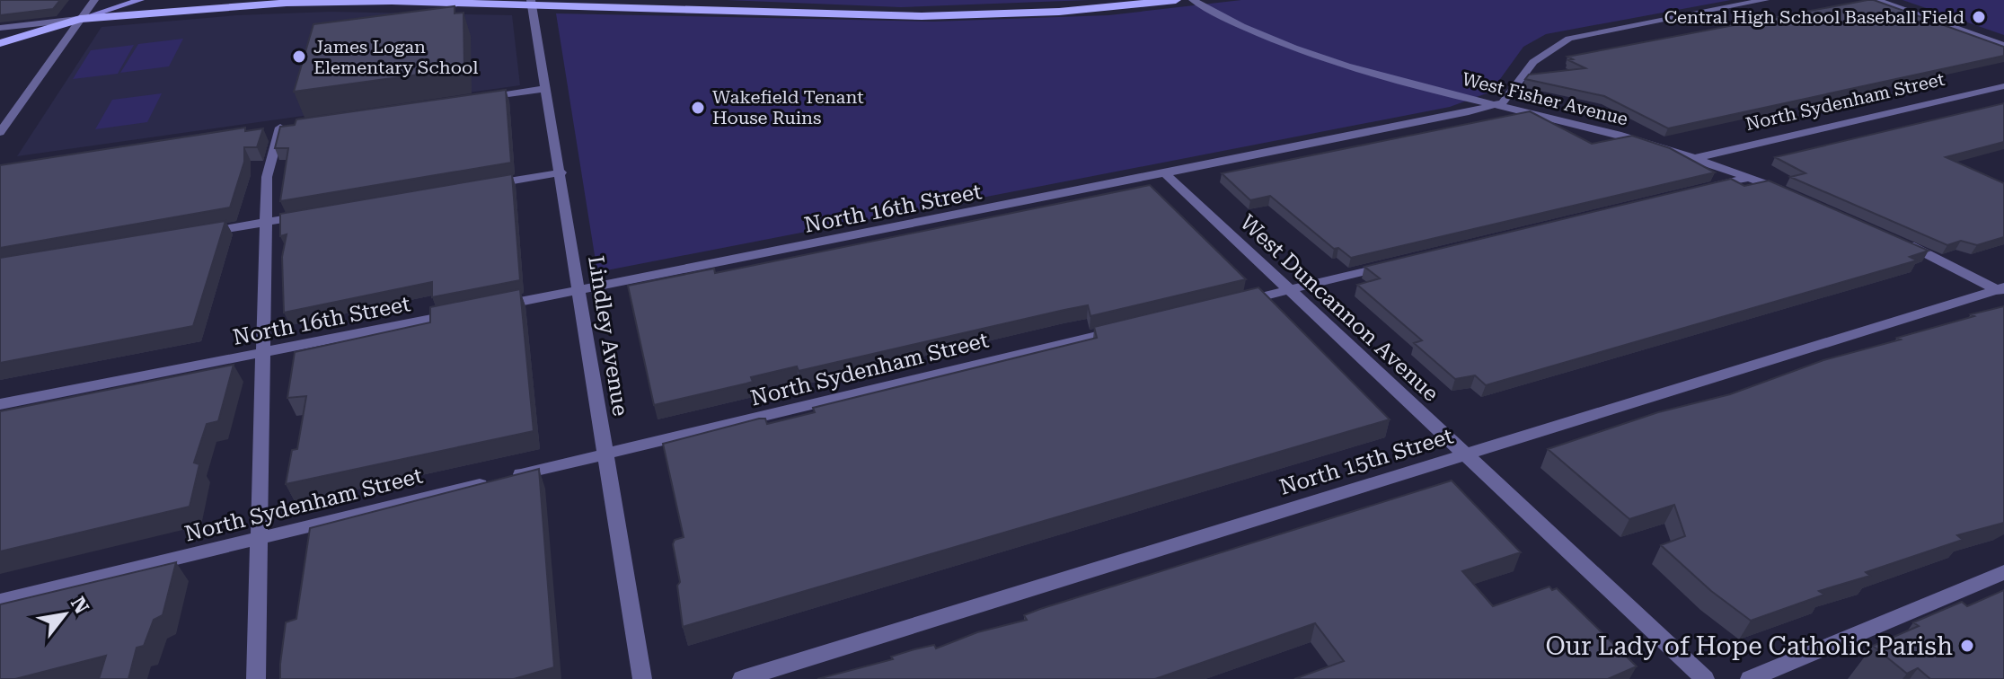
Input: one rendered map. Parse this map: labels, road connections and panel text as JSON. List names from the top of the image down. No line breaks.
{"streets":{"street":["West Fisher Avenue","North Sydenham Street","North 16th Street","West Duncannon Avenue","Lindley Avenue","North 15th Street"]},"crossings":[["West Fisher Avenue","North Sydenham Street"],["West Fisher Avenue","North 16th Street"],["North Sydenham Street","Lindley Avenue"],["North 16th Street","West Duncannon Avenue"],["North 16th Street","Lindley Avenue"],["West Duncannon Avenue","North 15th Street"]],"places":["Central High School Baseball Field","James Logan Elementary School","Wakefield Tenant House Ruins","Our Lady of Hope Catholic Parish"],"north":"top right"}
